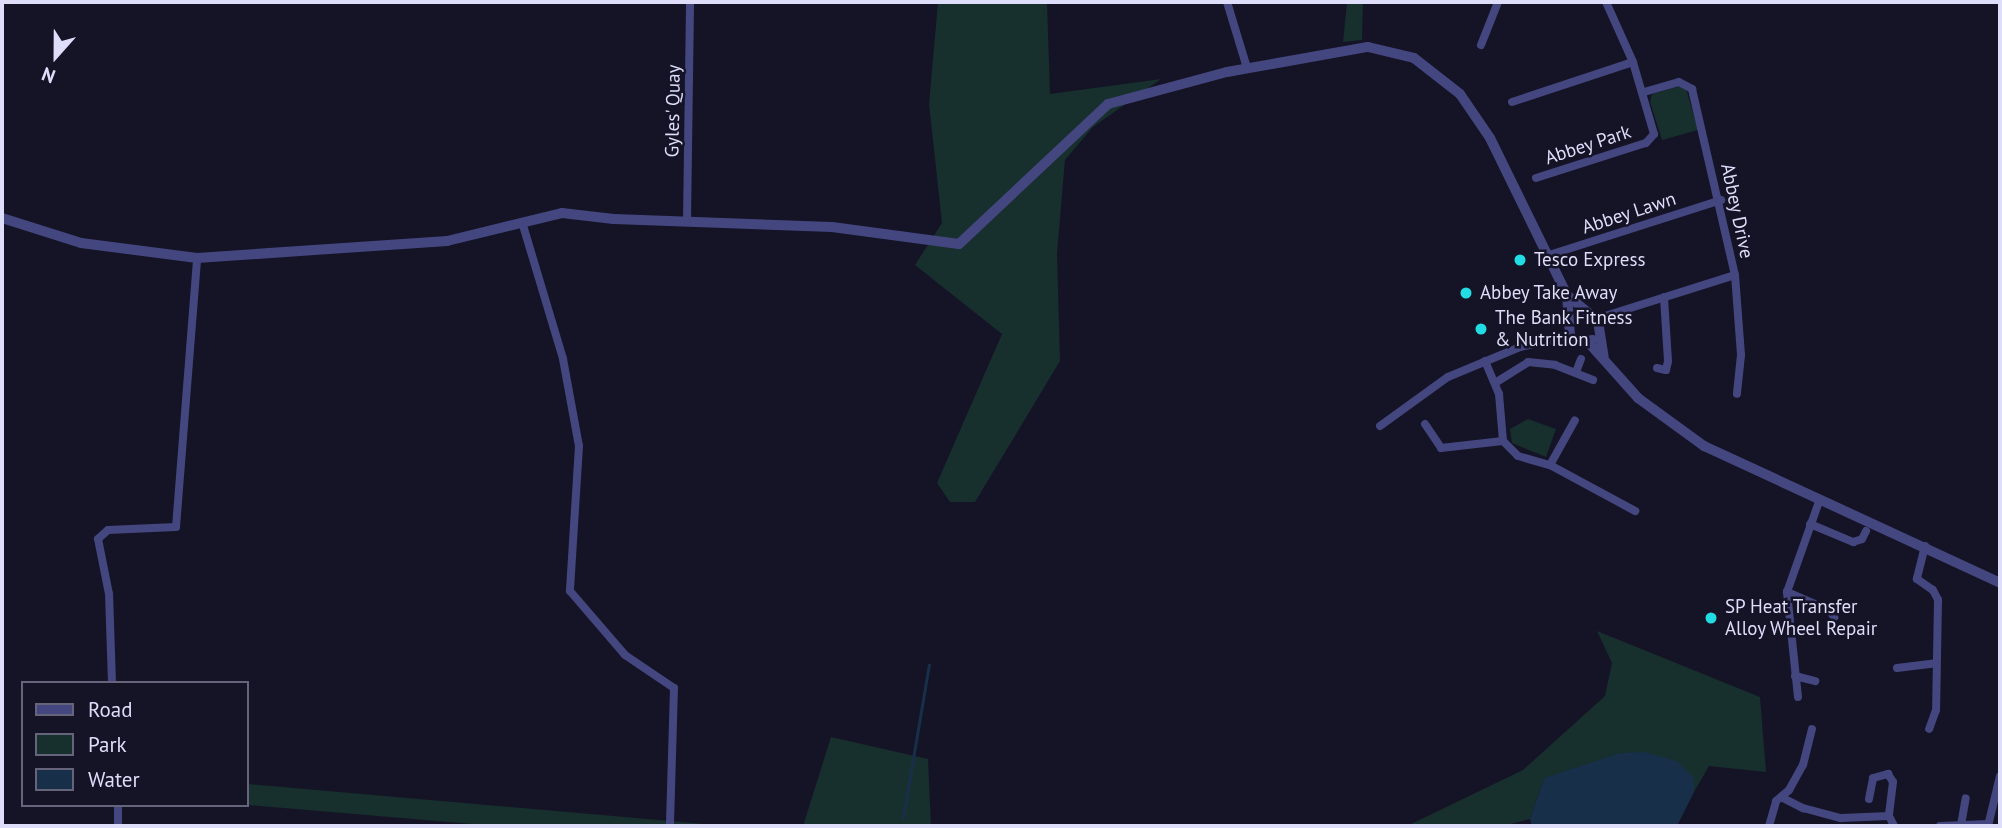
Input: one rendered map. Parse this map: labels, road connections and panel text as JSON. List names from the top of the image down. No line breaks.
{"streets":{"street":["Gyles' Quay","Abbey Park","Abbey Drive","Abbey Lawn"]},"crossings":[["Abbey Park","Abbey Drive"],["Abbey Drive","Abbey Lawn"]],"places":["Tesco Express","Abbey Take Away","The Bank Fitness & Nutrition","SP Heat Transfer Alloy Wheel Repair"],"legend":["Road","Park","Water"],"north":"bottom"}
